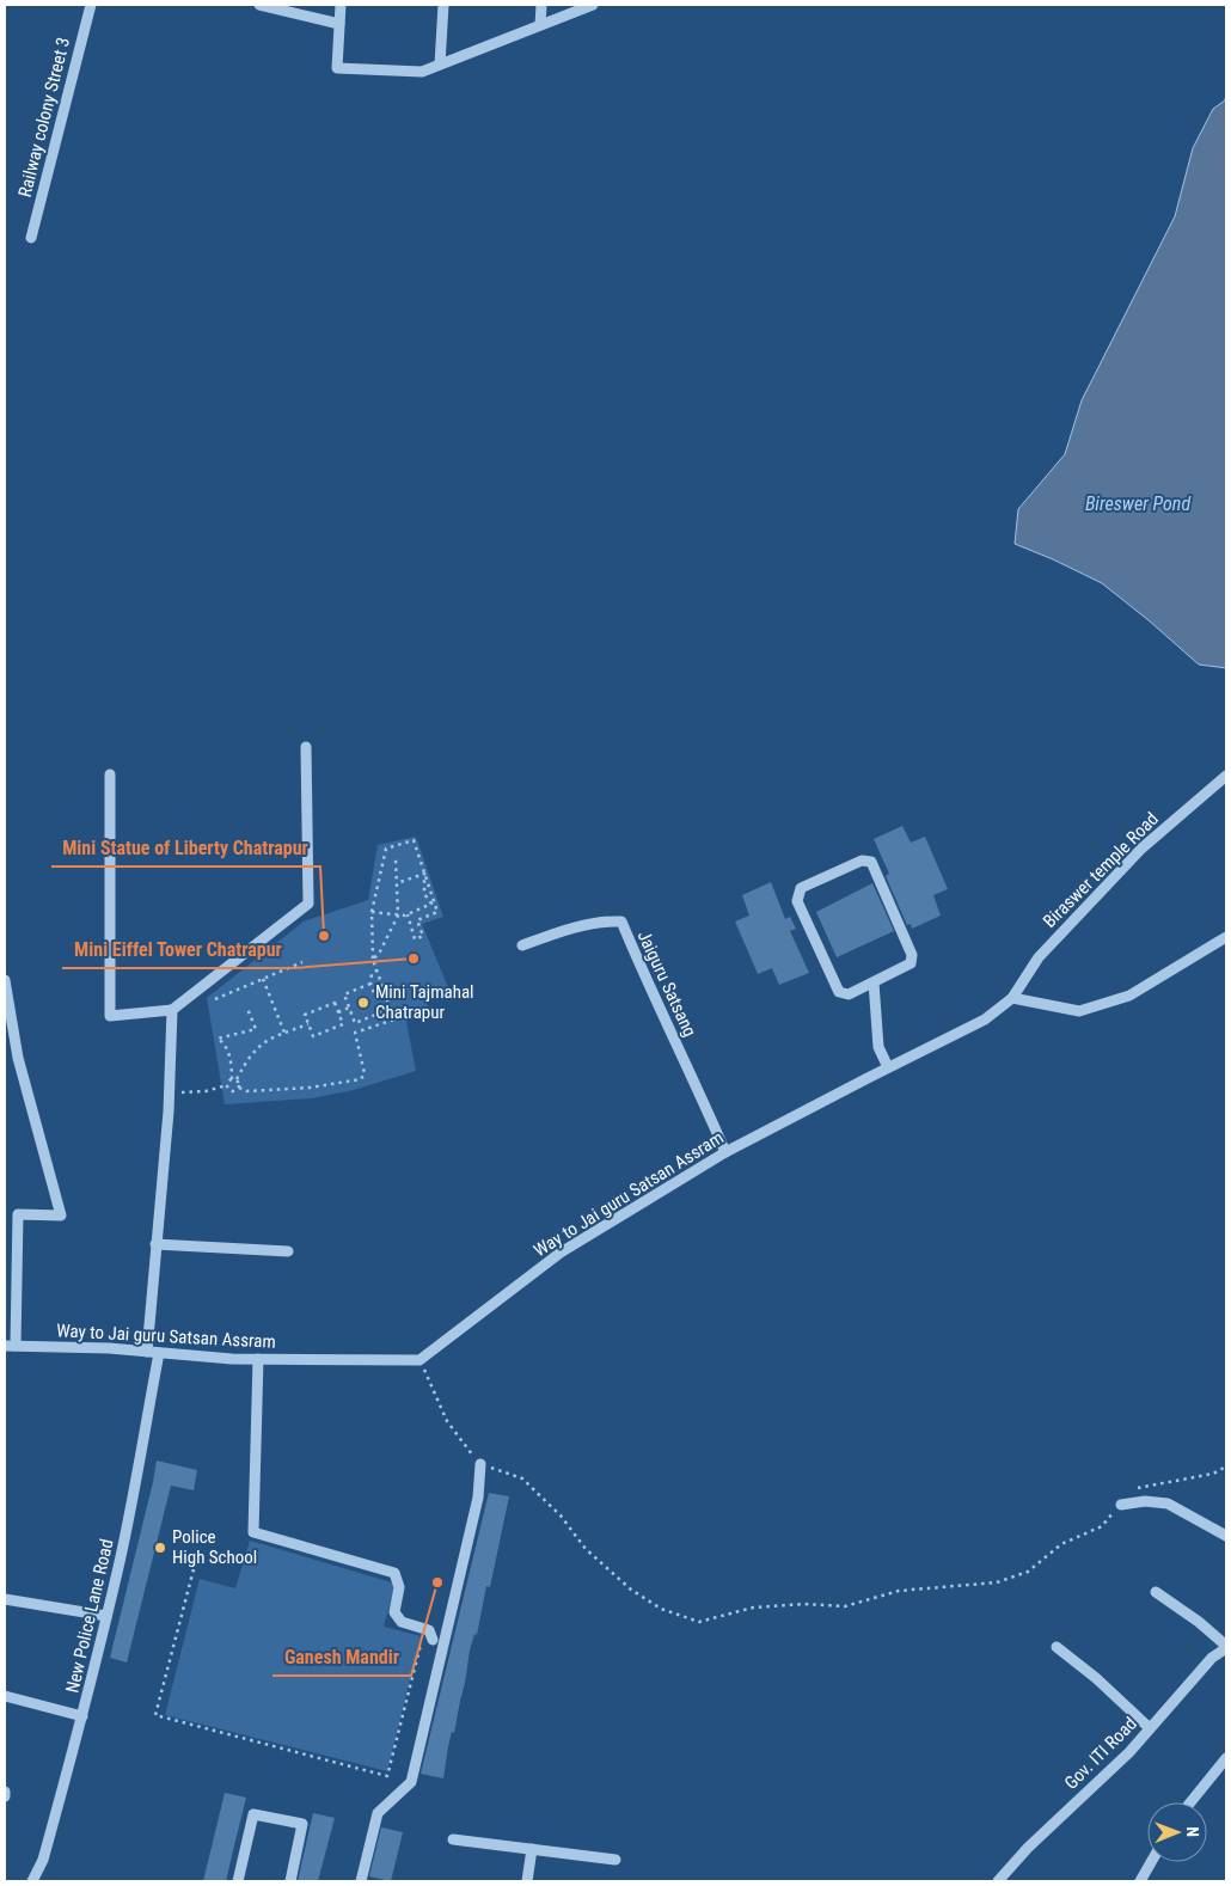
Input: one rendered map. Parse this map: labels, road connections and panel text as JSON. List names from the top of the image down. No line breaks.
{"streets":{"street":["Railway colony Street 3","Biraswer temple Road","Jaiguru Satsang","Way to Jai guru Satsan Assram","New Police Lane Road","Gov. ITI Road"]},"crossings":[["Biraswer temple Road","Way to Jai guru Satsan Assram"],["Jaiguru Satsang","Way to Jai guru Satsan Assram"],["Way to Jai guru Satsan Assram","New Police Lane Road"]],"water":["Bireswer Pond"],"places":["Mini Statue of Liberty Chatrapur","Mini Eiffel Tower Chatrapur","Mini Tajmahal Chatrapur","Police High School","Ganesh Mandir"],"north":"right"}
